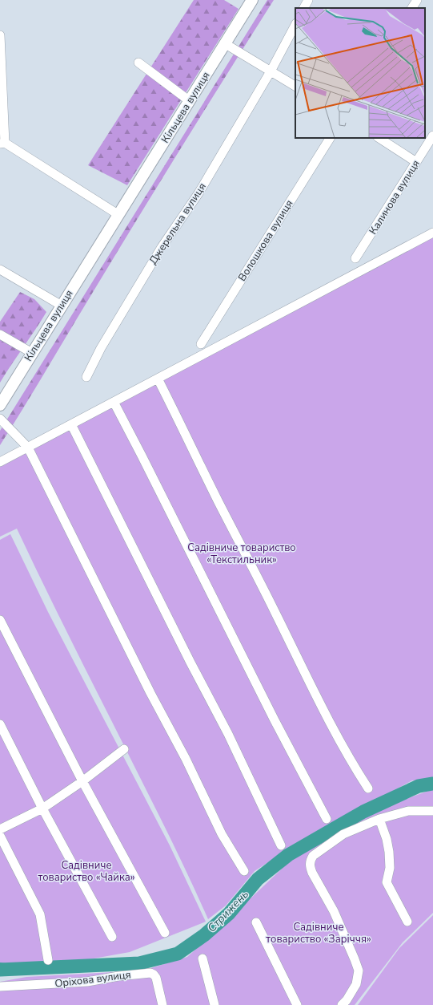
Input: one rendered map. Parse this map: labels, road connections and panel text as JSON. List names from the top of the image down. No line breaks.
{"streets":{"main road":["Кільцева вулиця"],"street":["Калинова вулиця","Джерельна вулиця","Волошкова вулиця","Оріхова вулиця"]},"water":["Стрижень"],"parks":["Садівниче товариство «Текстильник»","Садівниче товариство «Чайка»","Садівниче товариство «Заріччя»"]}
